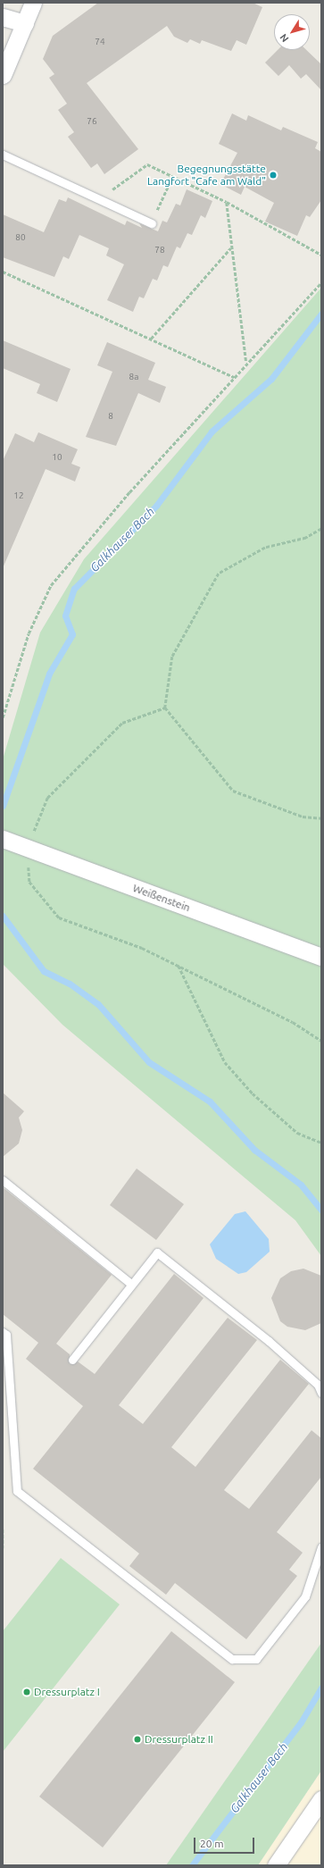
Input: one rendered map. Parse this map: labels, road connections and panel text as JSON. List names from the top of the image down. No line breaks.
{"streets":{"street":["Weißenstein"]},"water":["Galkhauser Bach"],"places":["Begegnungsstätte Langfort \"Cafe am Wald\"","Dressurplatz I","Dressurplatz II"],"house_numbers":["74","76","80","78","8a","8","10","12"],"scale_bar":"20 m","north":"bottom left"}
